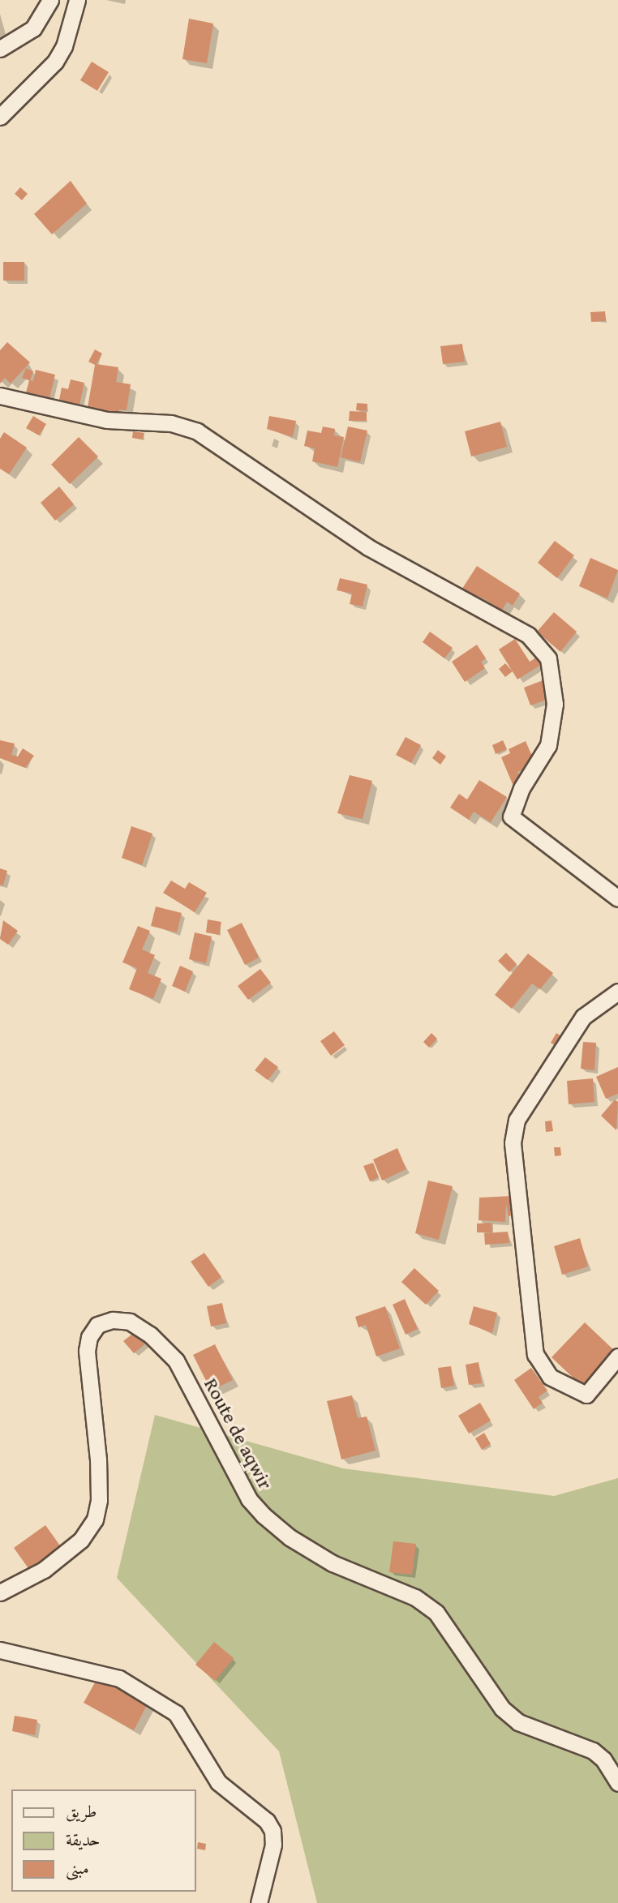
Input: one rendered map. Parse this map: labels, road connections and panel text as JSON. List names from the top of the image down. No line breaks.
{"streets":{"street":["Route de aqwir"]},"legend":["طريق","حديقة","مبنى"]}
